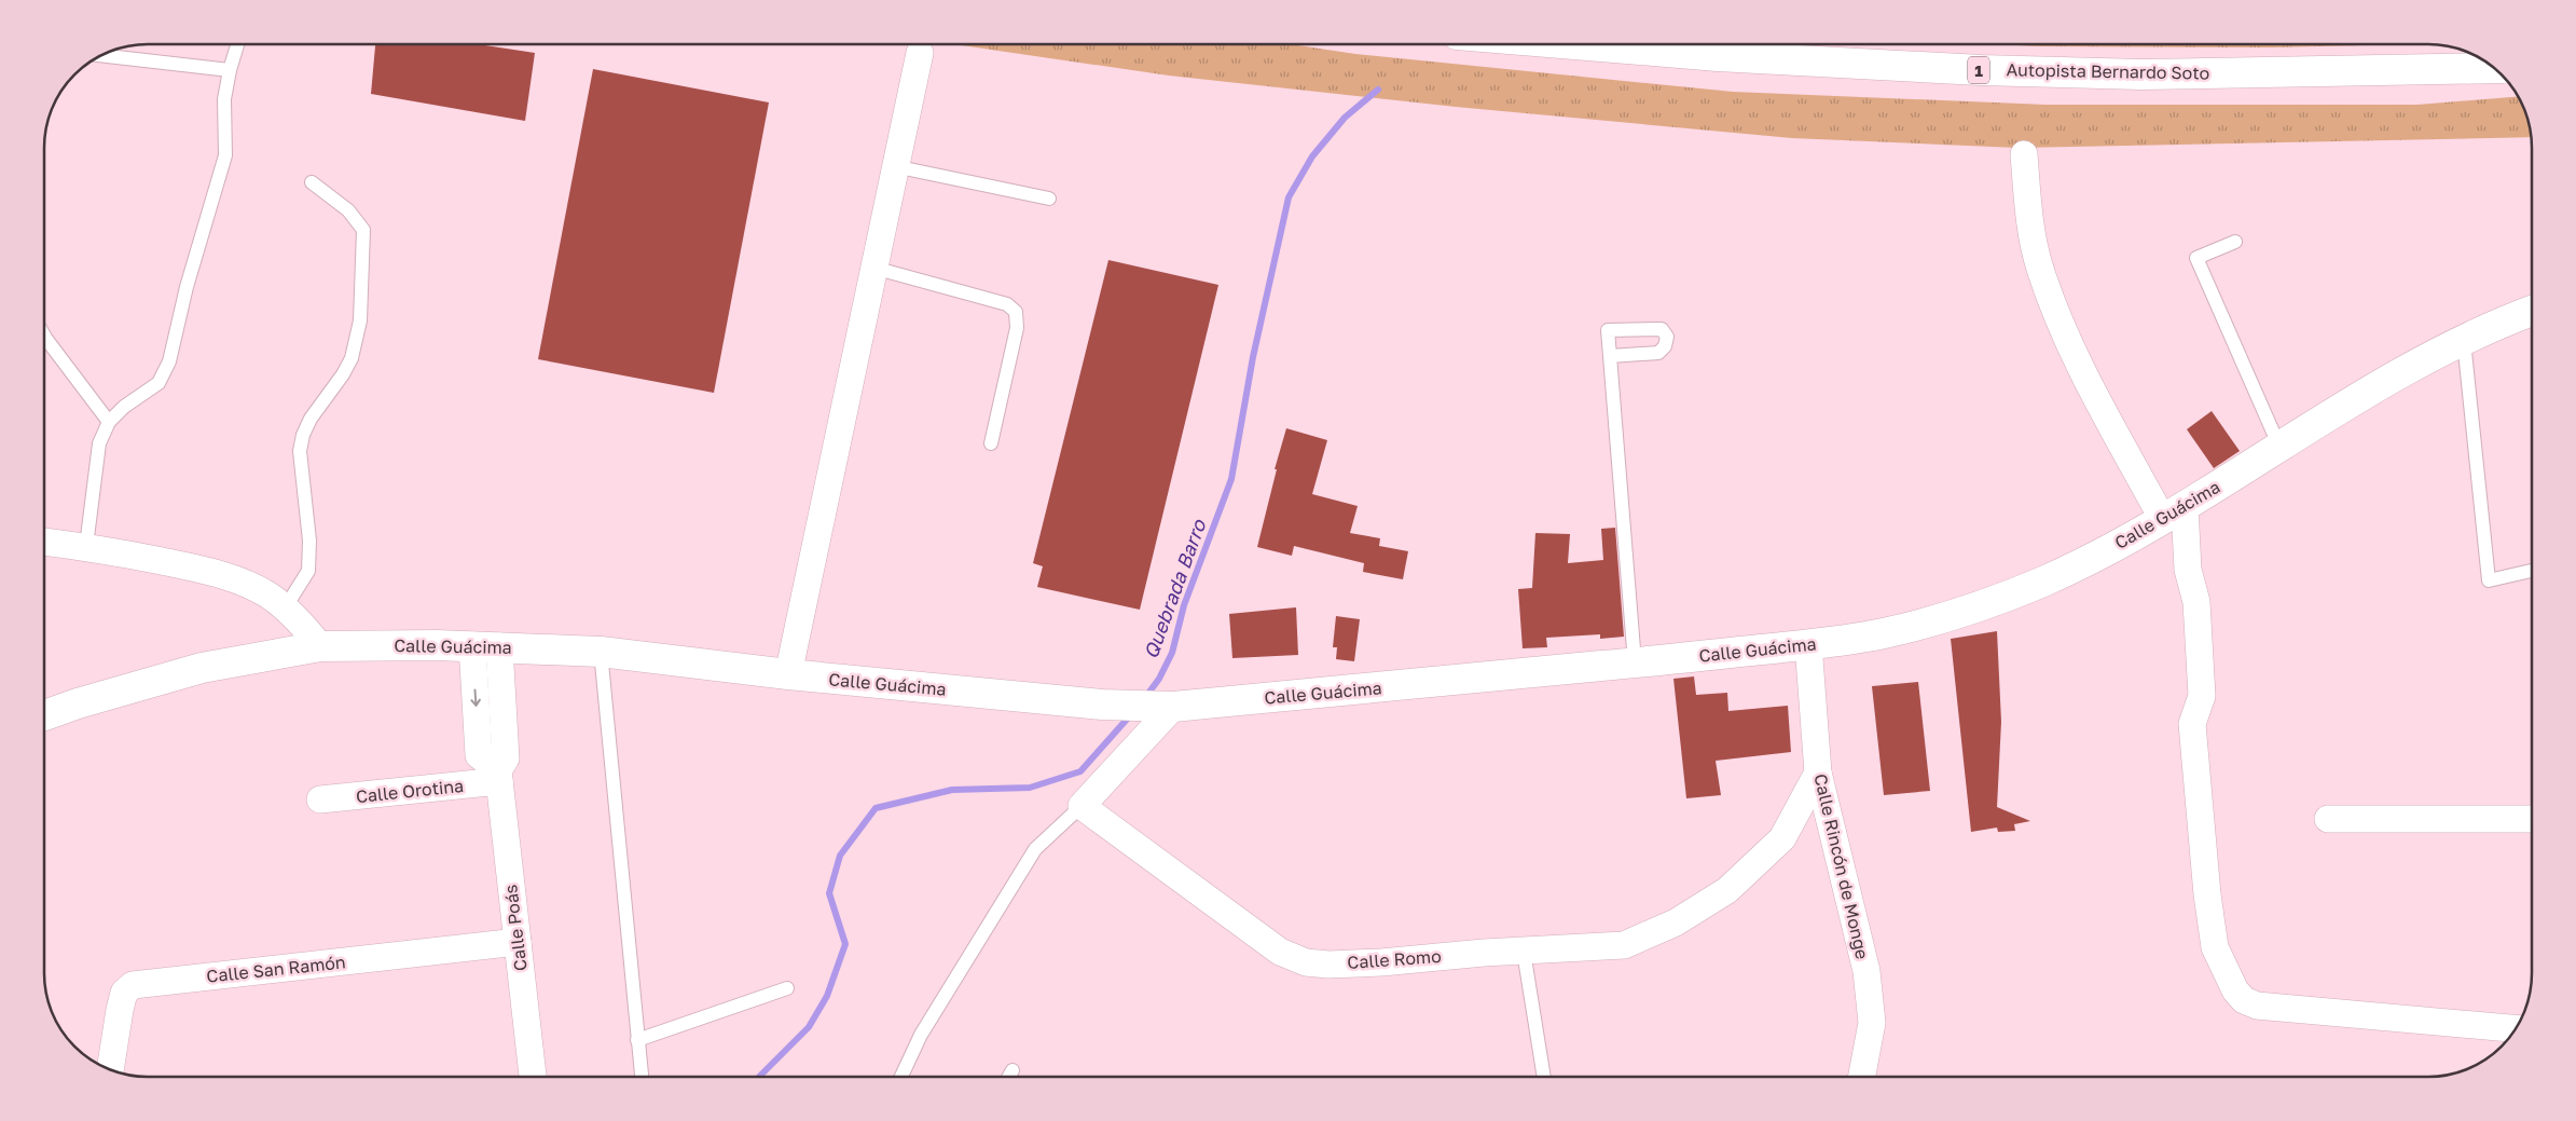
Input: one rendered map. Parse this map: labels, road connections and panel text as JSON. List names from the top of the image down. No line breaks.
{"streets":{"main road":["1","Autopista Bernardo Soto","Calle Guácima"],"street":["Calle Orotina","Calle Rincón de Monge","Calle Poás","Calle Romo","Calle San Ramón"]},"crossings":[["Calle Guácima","Calle Rincón de Monge"],["Calle Guácima","Calle Poás"],["Calle Orotina","Calle Poás"],["Calle Rincón de Monge","Calle Romo"],["Calle Poás","Calle San Ramón"]],"water":["Quebrada Barro"]}
